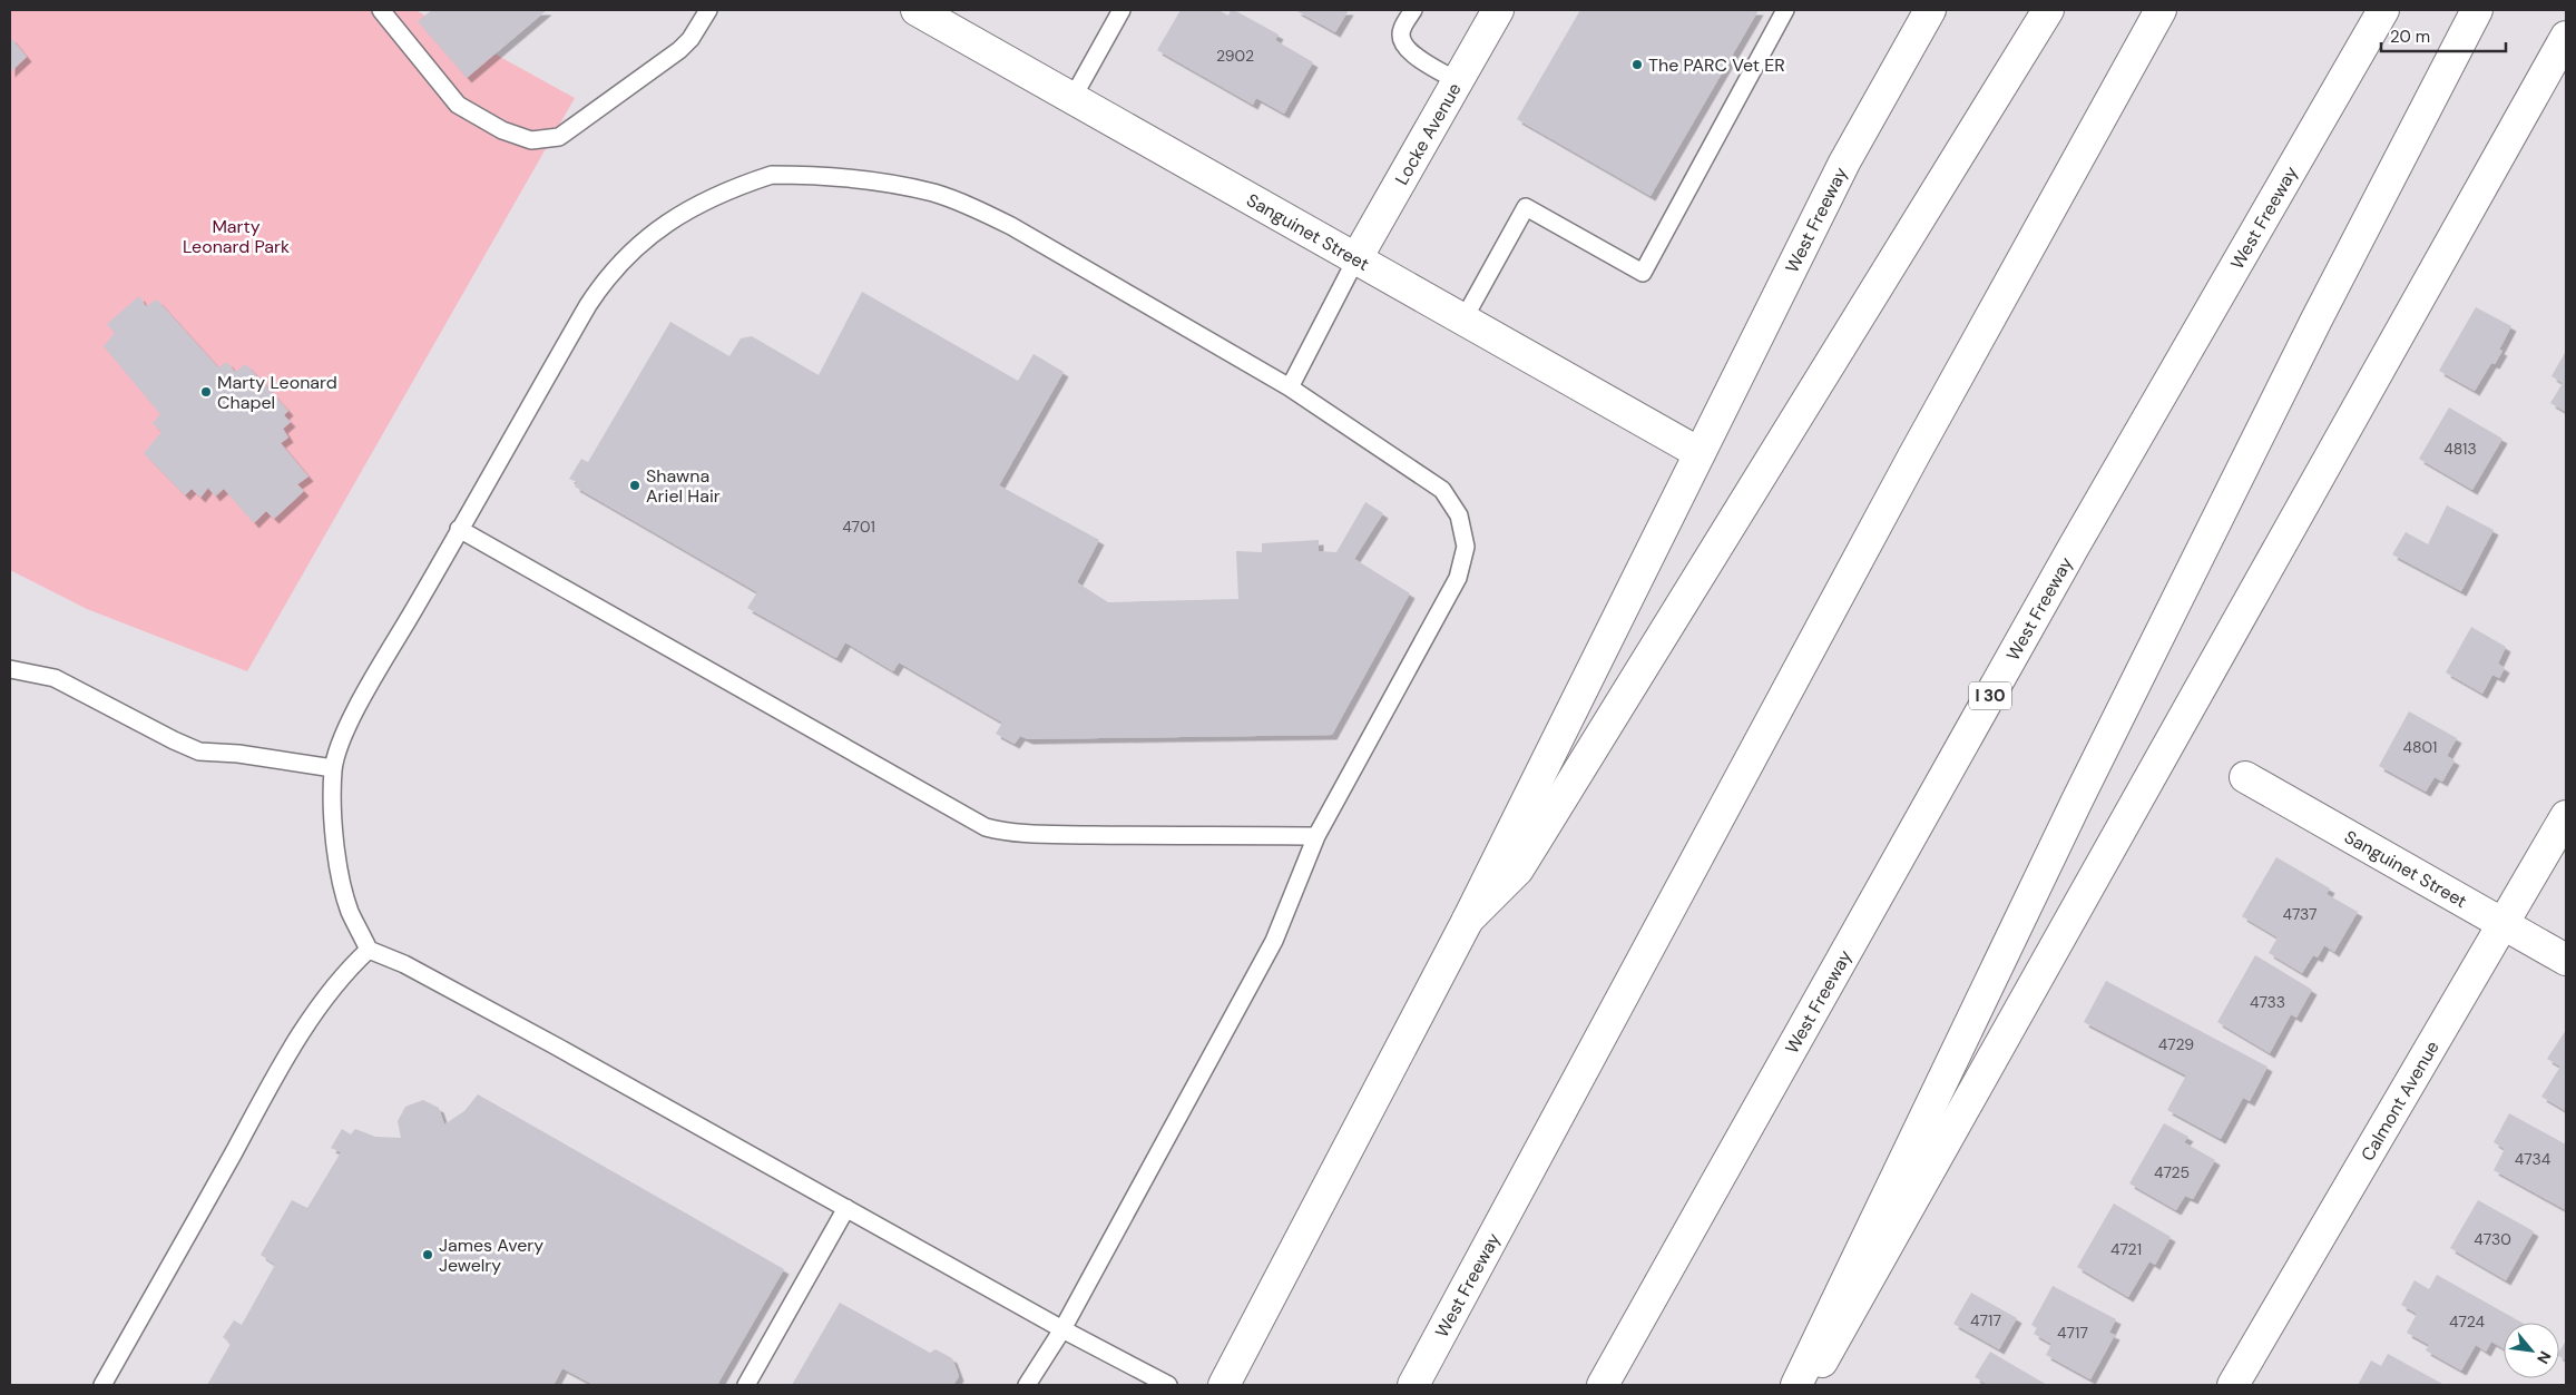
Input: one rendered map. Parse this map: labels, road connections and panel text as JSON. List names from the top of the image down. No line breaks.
{"streets":{"main road":["Locke Avenue","West Freeway","Sanguinet Street","I 30","Calmont Avenue"]},"crossings":[["Locke Avenue","Sanguinet Street"],["West Freeway","Sanguinet Street"],["Sanguinet Street","Calmont Avenue"]],"parks":["Marty Leonard Park"],"places":["The PARC Vet ER","Marty Leonard Chapel","Shawna Ariel Hair","James Avery Jewelry"],"house_numbers":["2902","4813","4701","4801","4737","4733","4729","4734","4725","4730","4721","4717","4724","4717"],"scale_bar":"20 m","north":"bottom right"}
